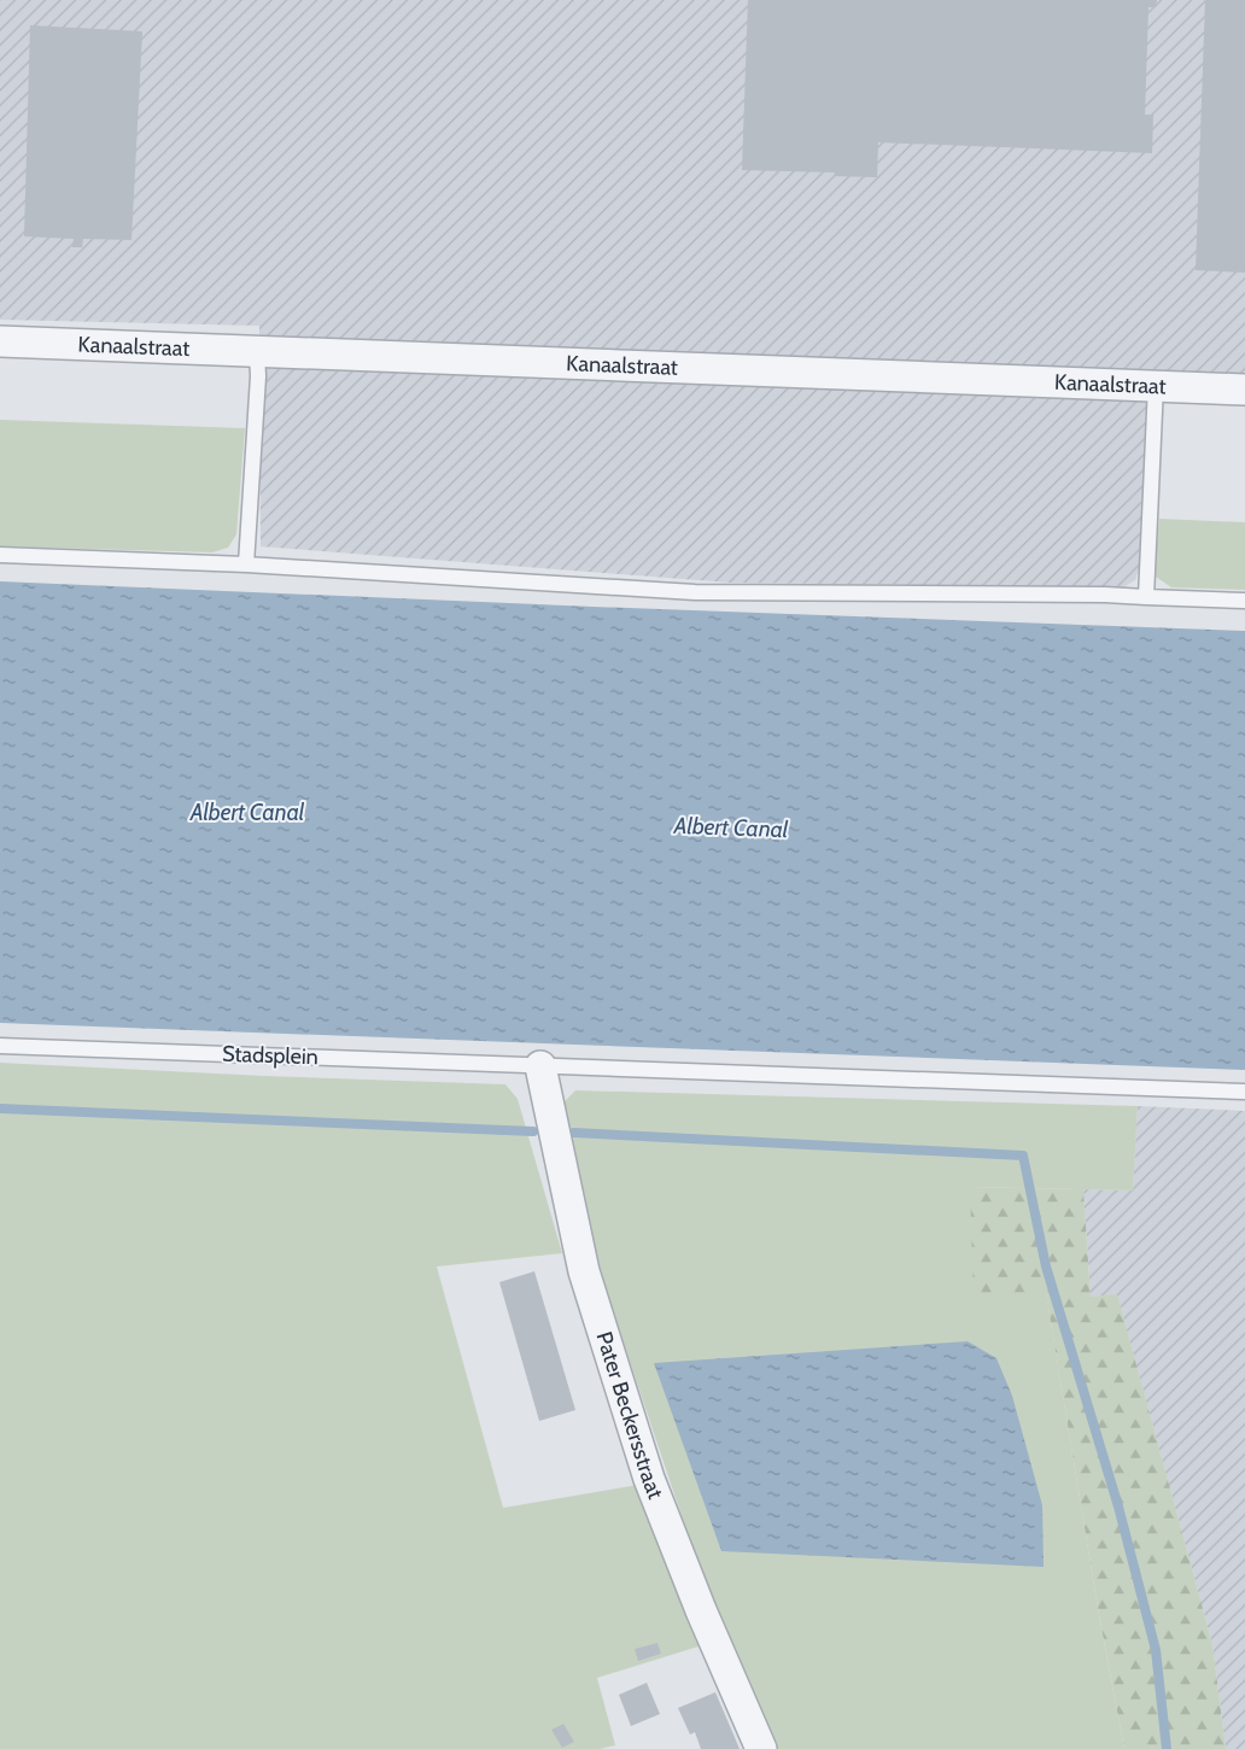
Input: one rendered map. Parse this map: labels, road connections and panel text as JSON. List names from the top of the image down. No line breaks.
{"streets":{"street":["Kanaalstraat","Pater Beckersstraat"],"lane":["Stadsplein"]},"crossings":[["Stadsplein","Pater Beckersstraat"]],"water":["Albert Canal"]}
